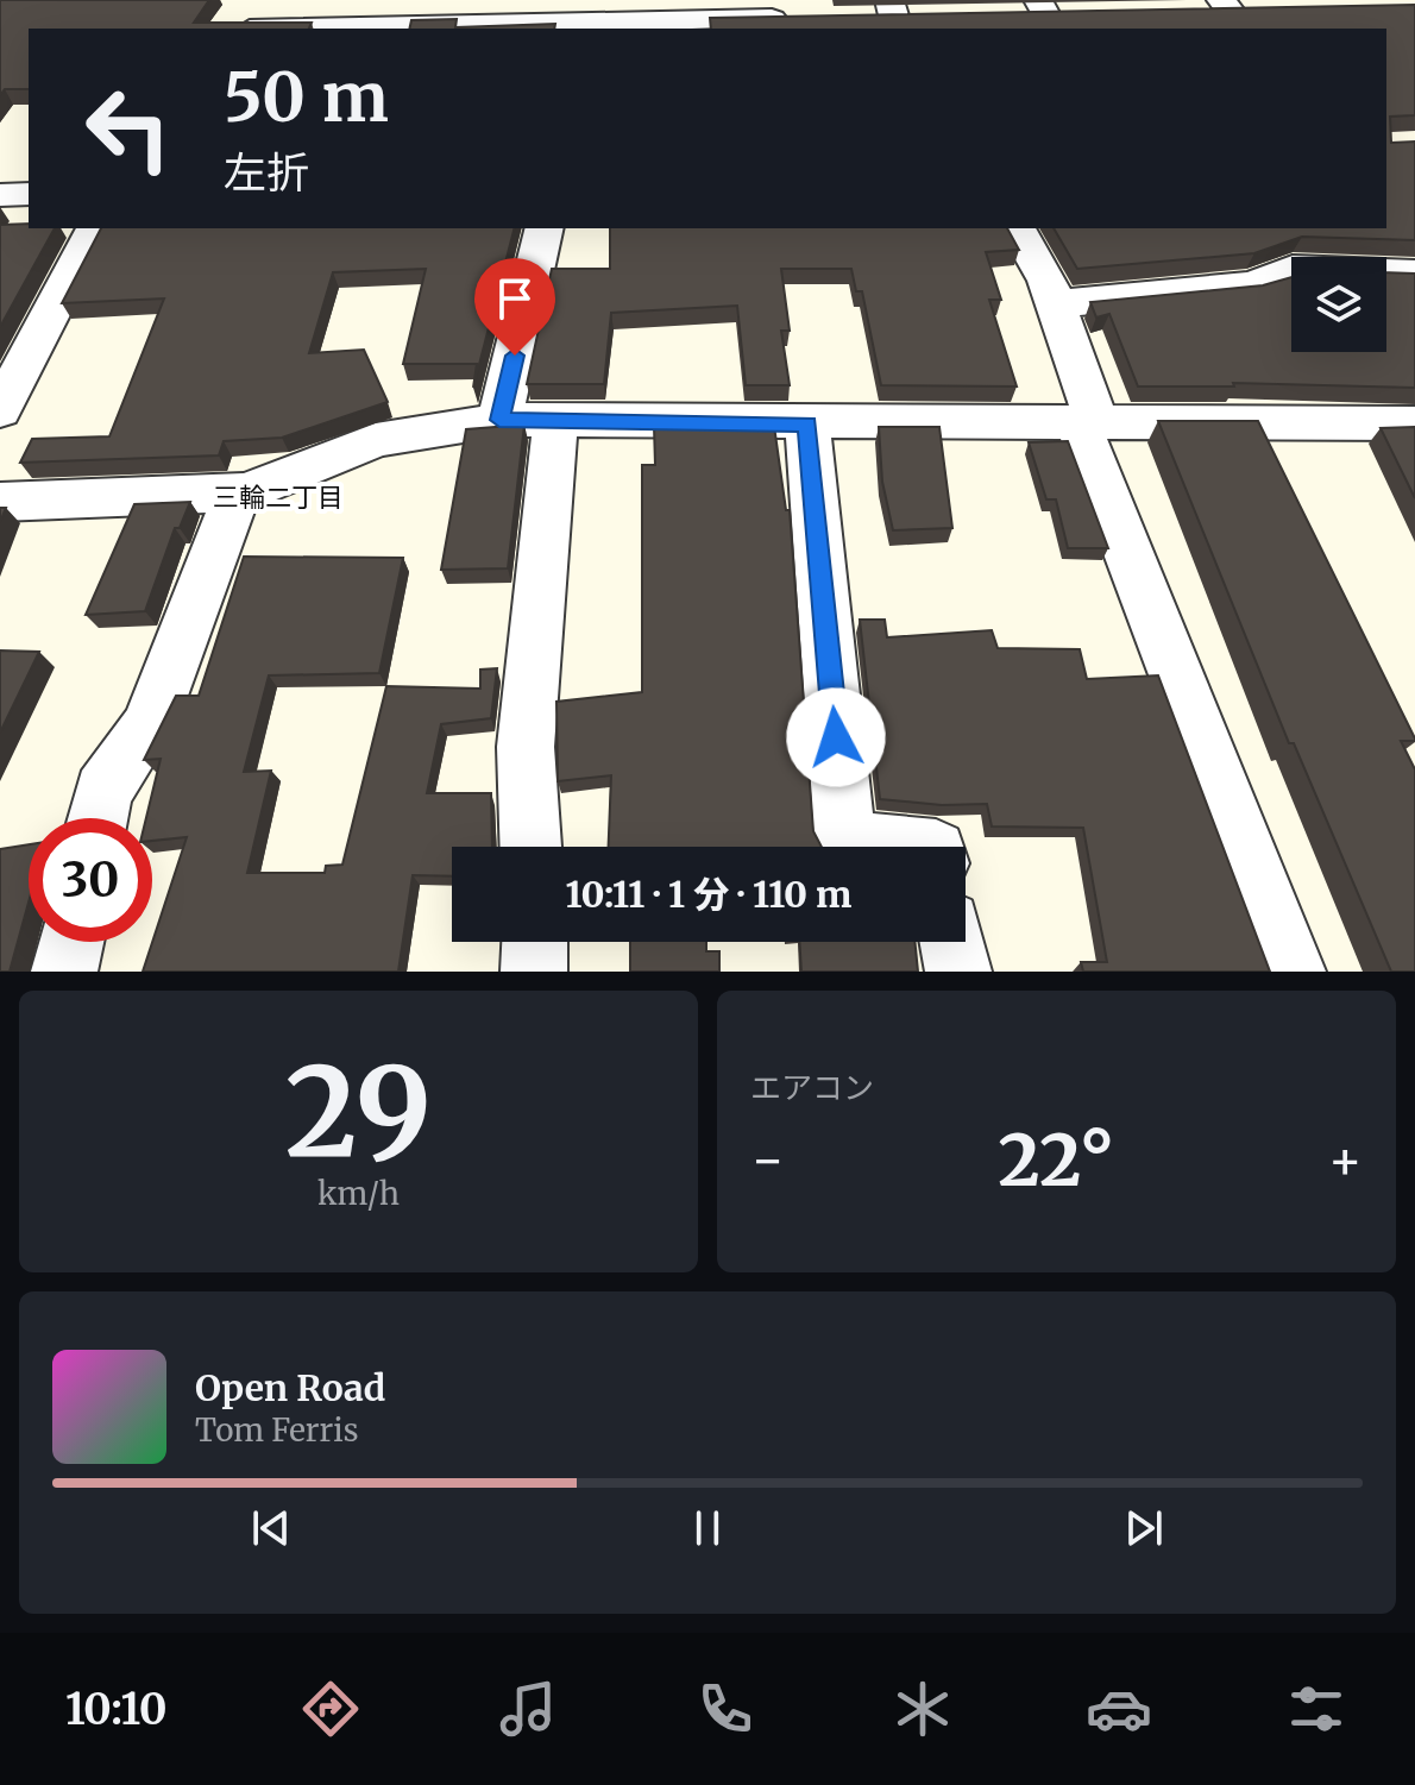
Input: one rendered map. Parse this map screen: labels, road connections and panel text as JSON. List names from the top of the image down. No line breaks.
{"districts":["三輪二丁目"],"page":{"turn":["50 m","左折"],"limit":"30","trip":"10:11 · 1 分 · 110 m","tile":[["29","km/h"],"エアコン"],"heat":["−","22°","+"],"song":["Open Road","Tom Ferris"],"tabs":"10:10"}}
